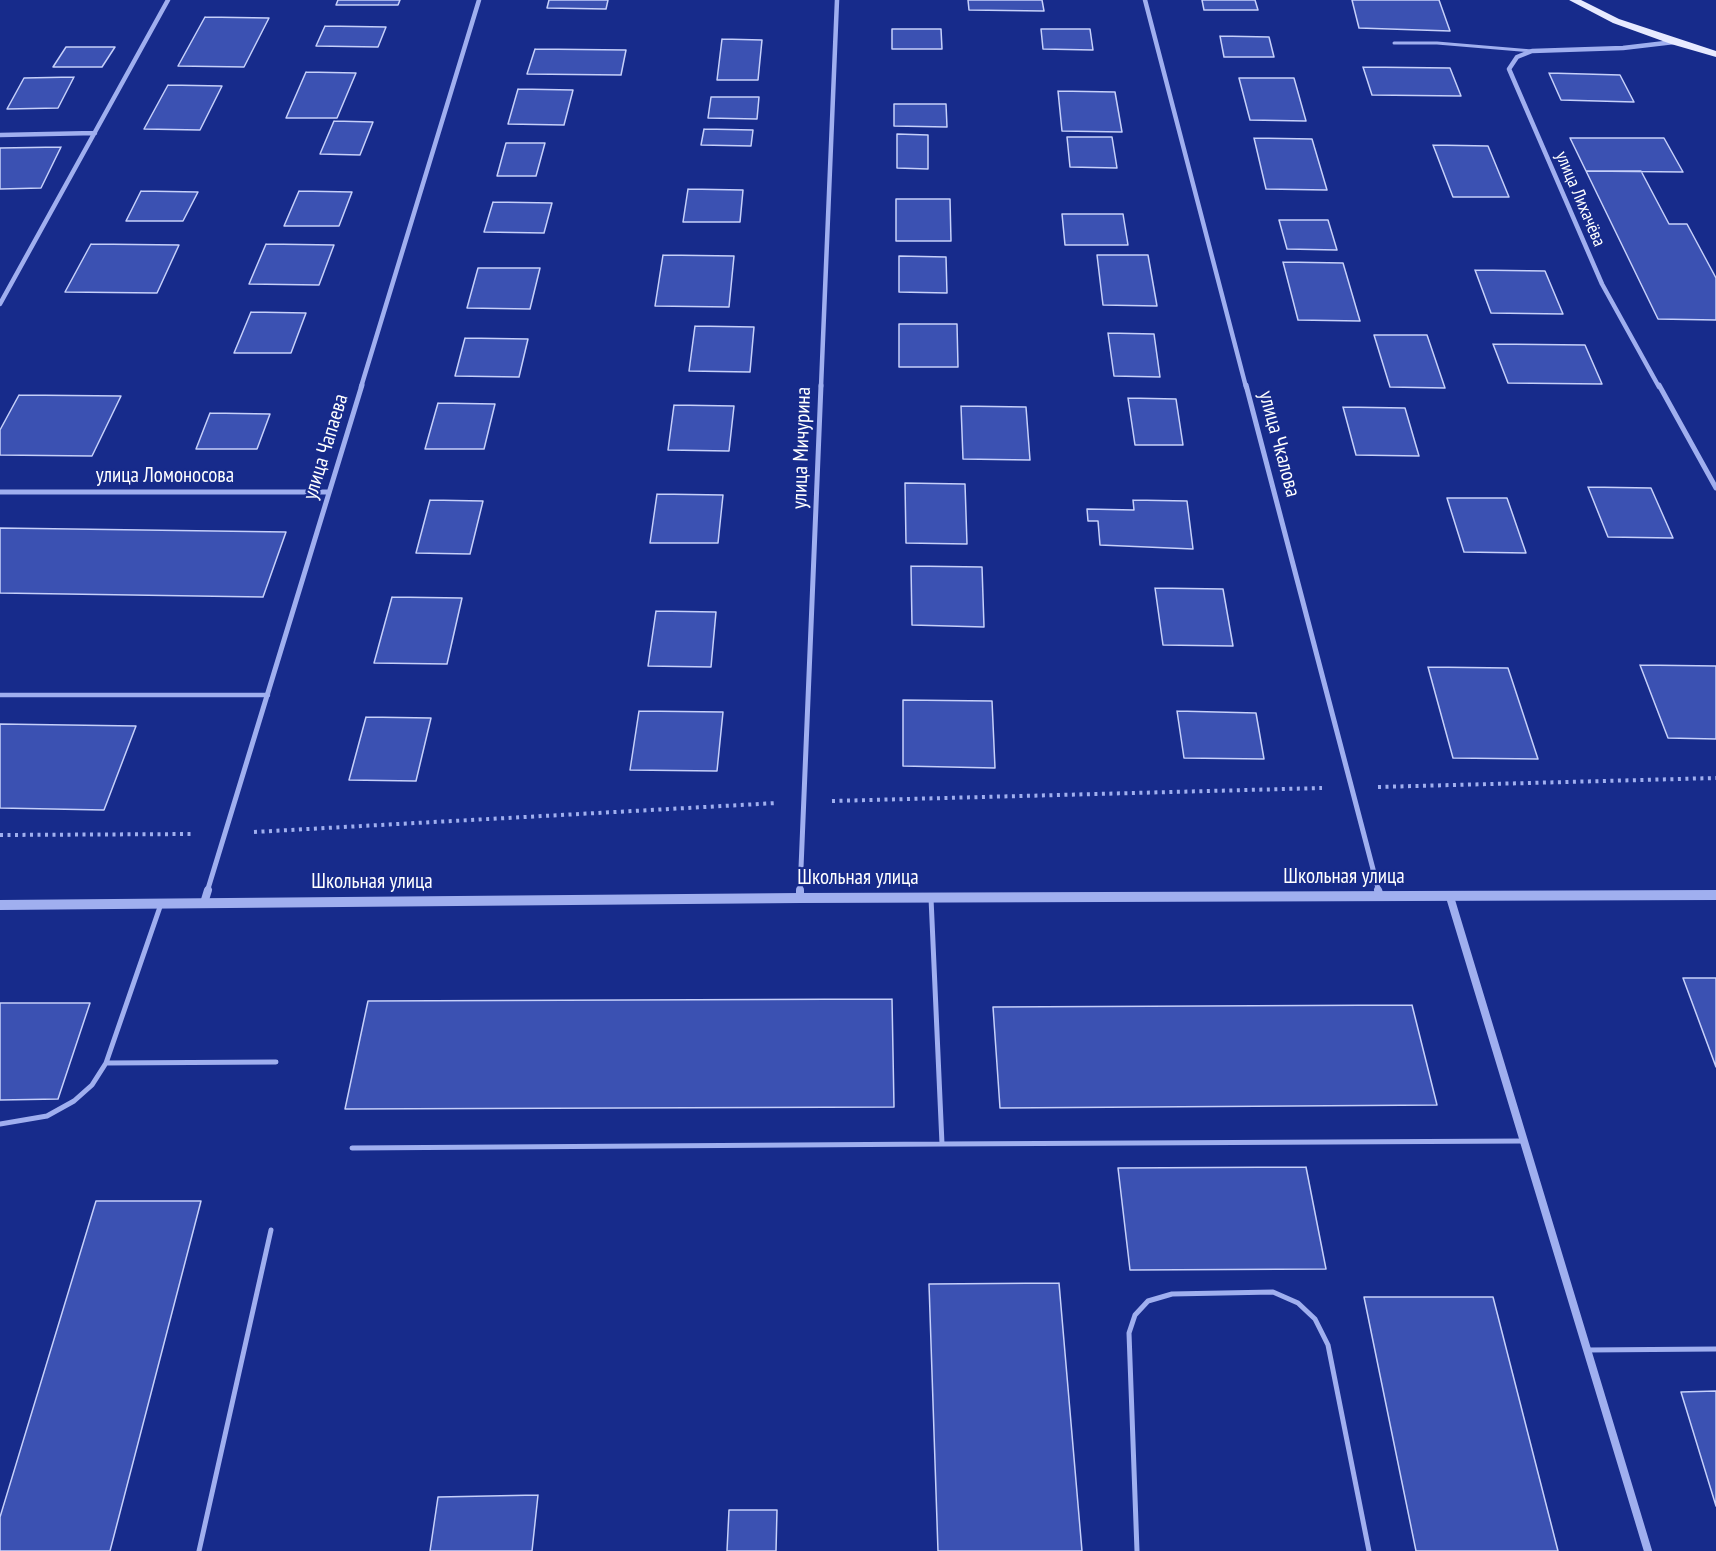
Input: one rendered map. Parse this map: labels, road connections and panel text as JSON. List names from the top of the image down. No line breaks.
{"streets":{"street":["улица Лихачёва","улица Чкалова","улица Чапаева","улица Мичурина","улица Ломоносова","Школьная улица"]},"crossings":[["улица Чкалова","Школьная улица"],["улица Чапаева","улица Ломоносова"],["улица Чапаева","Школьная улица"],["улица Мичурина","Школьная улица"]]}
